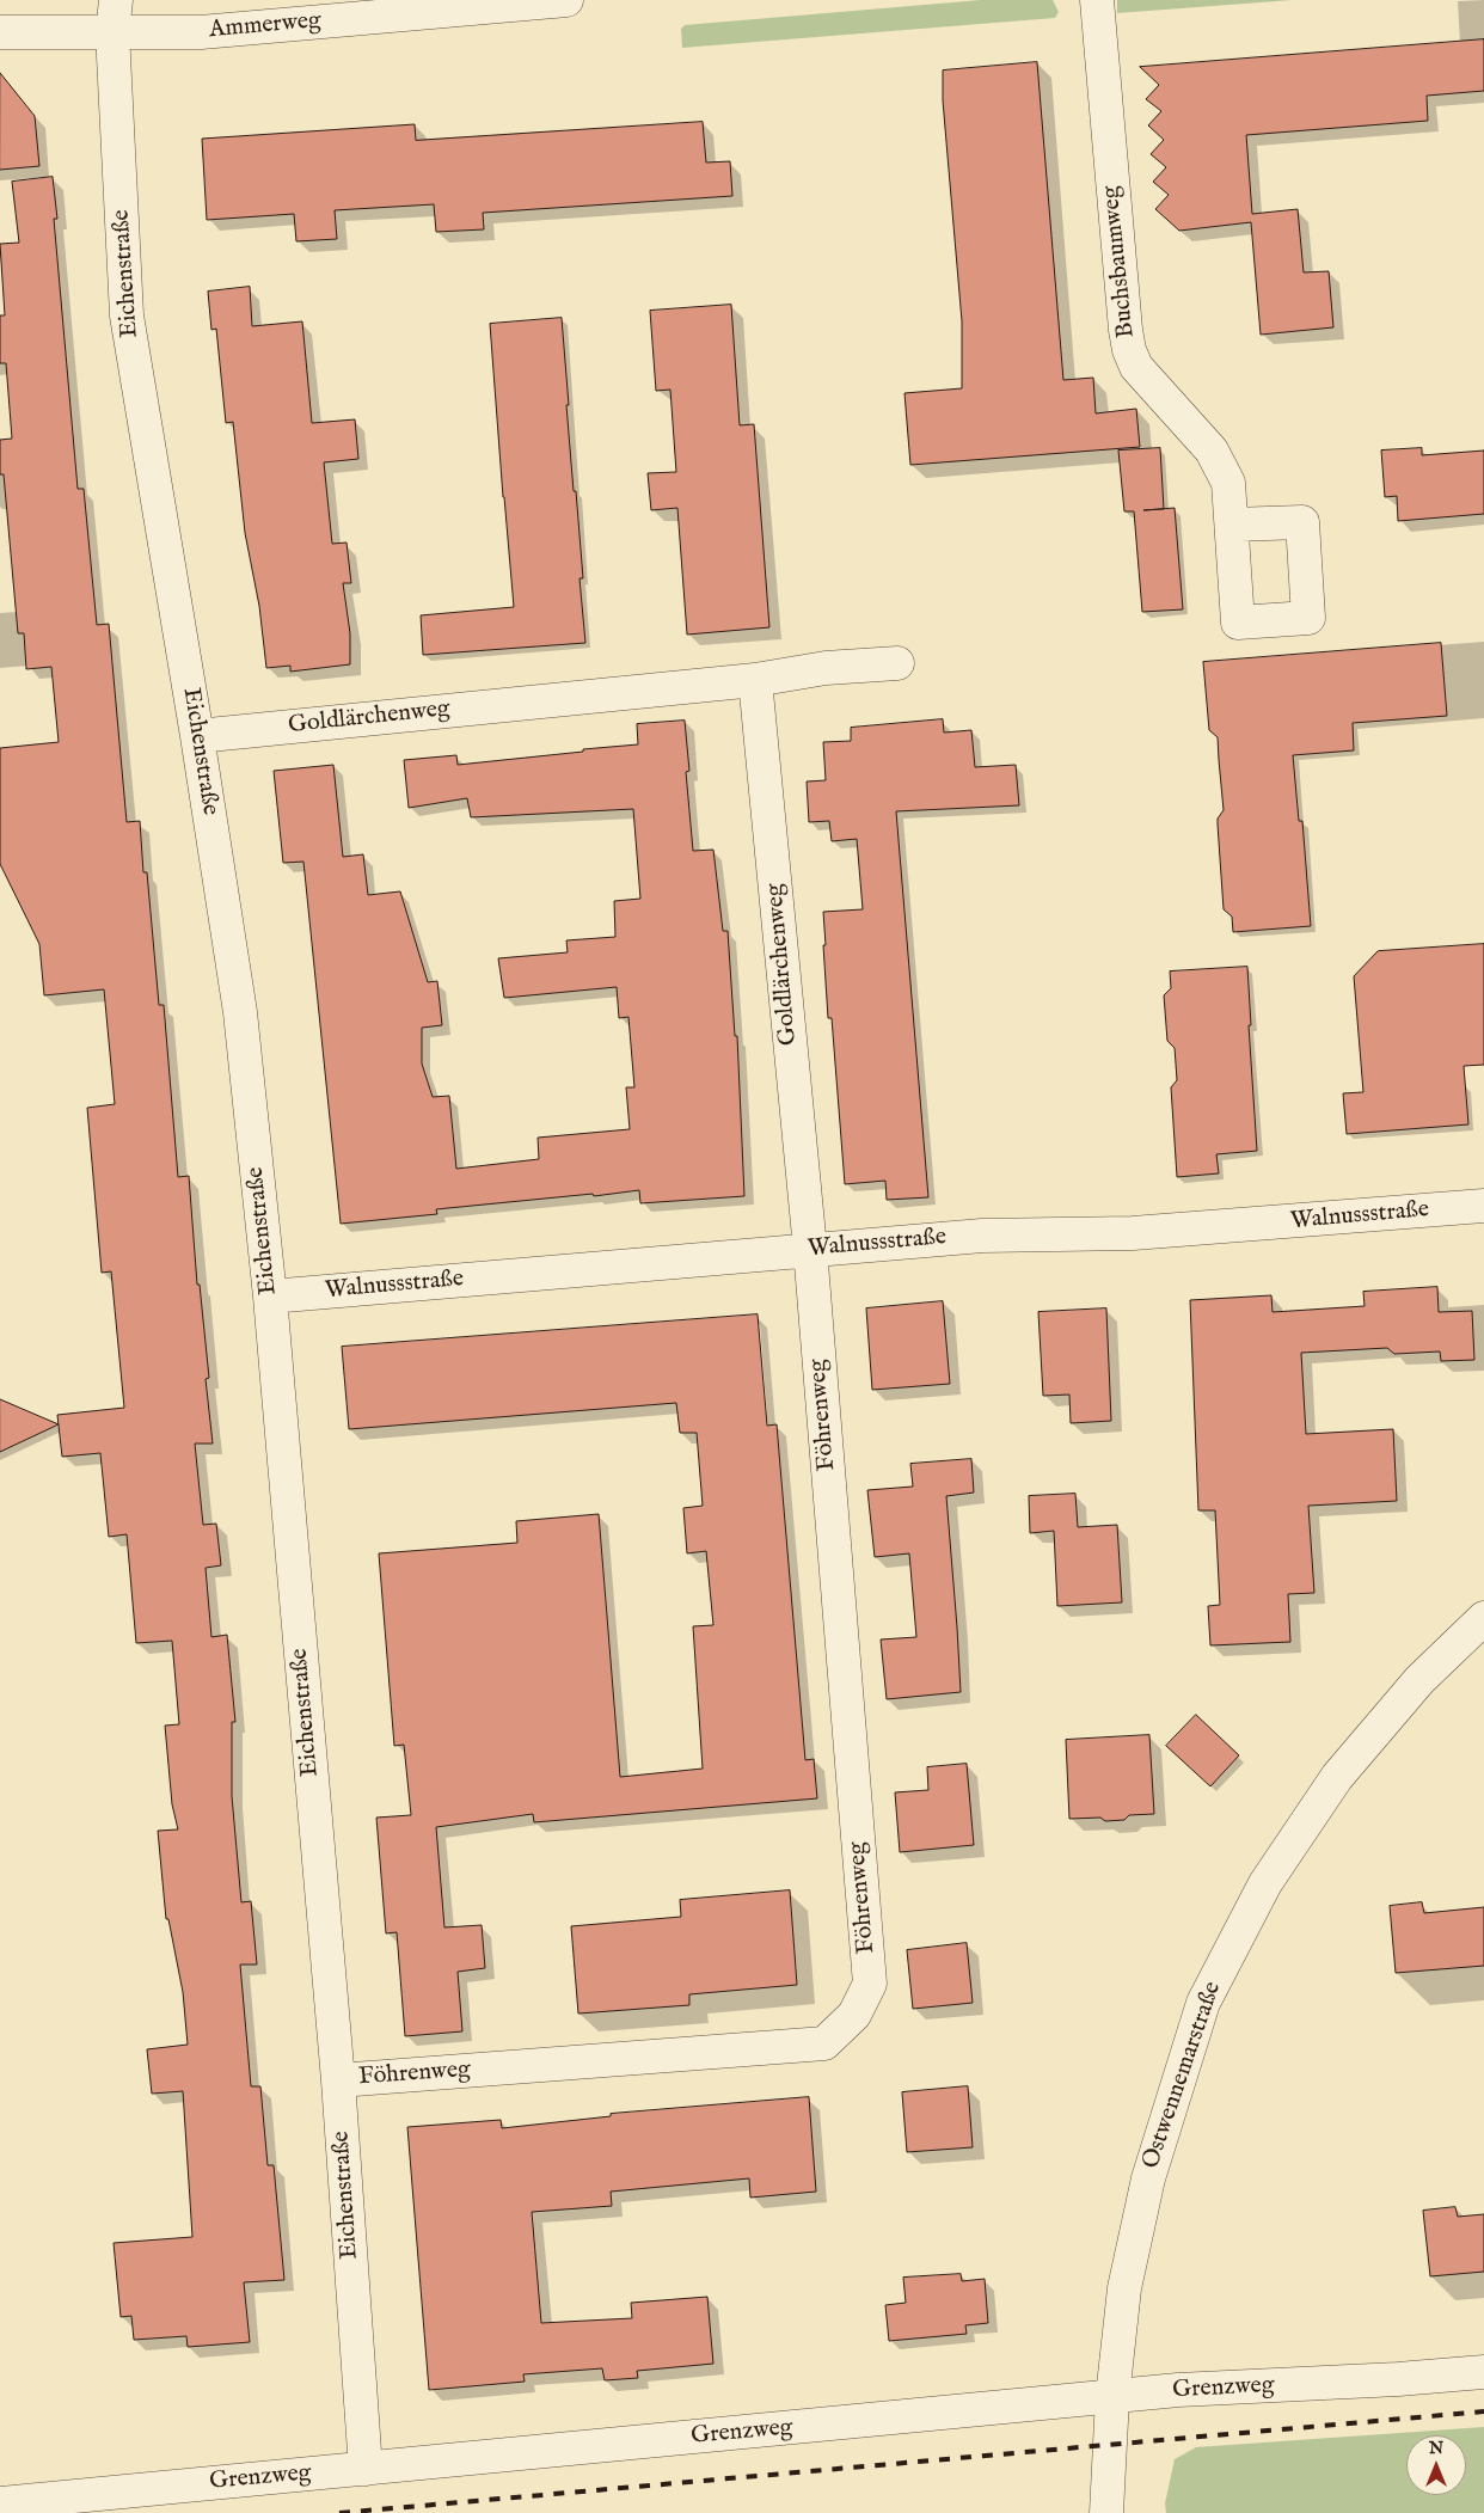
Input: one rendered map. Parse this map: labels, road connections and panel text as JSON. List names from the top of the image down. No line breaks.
{"streets":{"street":["Ammerweg","Buchsbaumweg","Eichenstraße","Goldlärchenweg","Walnussstraße","Föhrenweg","Ostwennemarstraße","Grenzweg"]},"crossings":[["Ammerweg","Eichenstraße"],["Eichenstraße","Goldlärchenweg"],["Eichenstraße","Walnussstraße"],["Eichenstraße","Föhrenweg"],["Eichenstraße","Grenzweg"],["Goldlärchenweg","Walnussstraße"],["Goldlärchenweg","Föhrenweg"],["Walnussstraße","Föhrenweg"],["Ostwennemarstraße","Grenzweg"]],"north":"top"}
